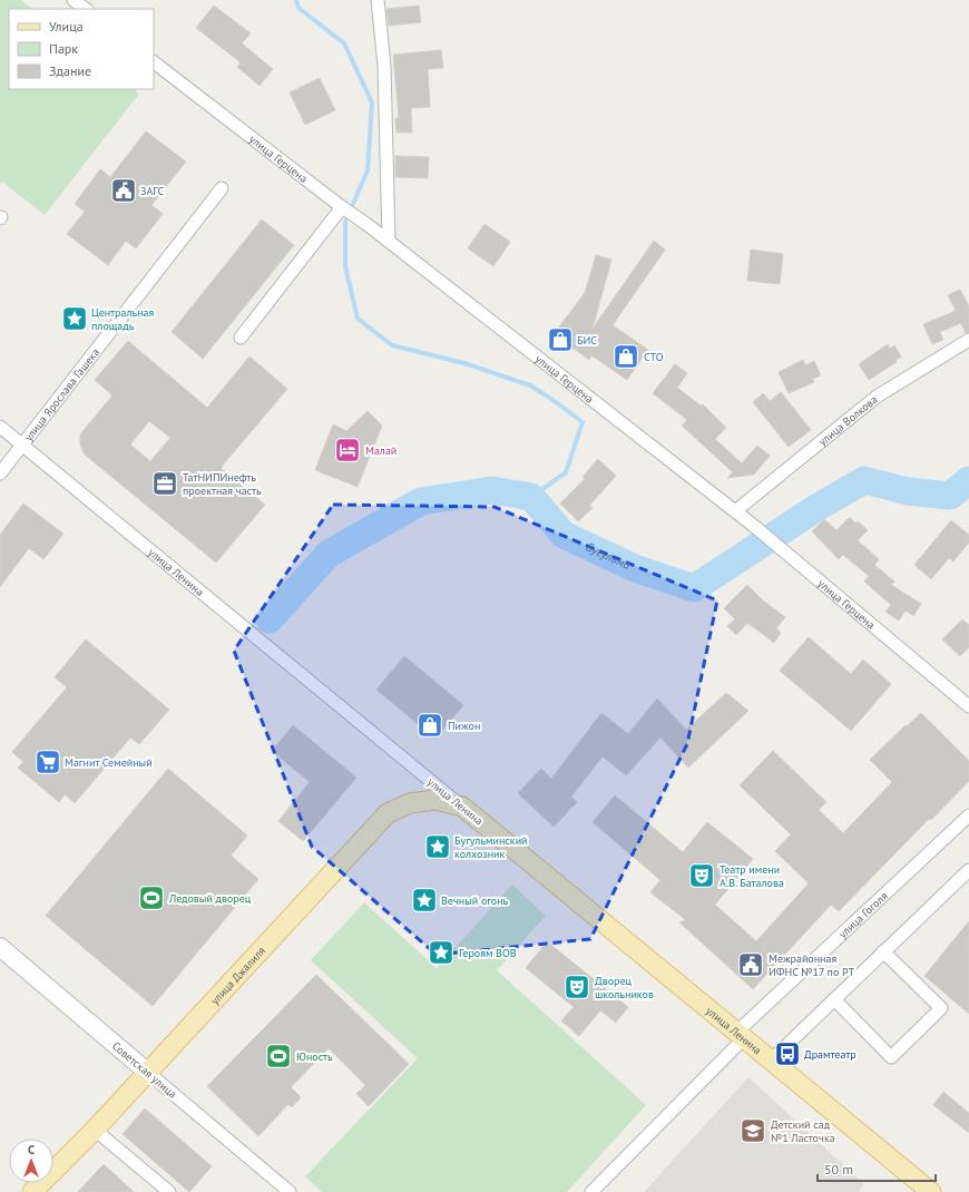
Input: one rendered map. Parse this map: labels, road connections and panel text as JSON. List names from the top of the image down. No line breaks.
{"streets":{"main road":["улица Ленина","улица Джалиля"],"street":["улица Герцена","улица Ярослава Гашека","улица Волкова","улица Гоголя","Советская улица"]},"crossings":[["улица Герцена","улица Волкова"],["улица Ярослава Гашека","улица Ленина"],["улица Ленина","улица Гоголя"],["улица Ленина","улица Джалиля"],["улица Джалиля","Советская улица"]],"water":["Бугульма"],"places":{"public building":["ЗАГС","Межрайонная ИФНС №17 по РТ"],"place":["Центральная площадь","Бугульминский колхозник","Вечный огонь","Героям ВОВ"],"shop":["БИС","СТО","Пижон"],"hotel":["Малай"],"office":["ТатНИПИнефть проектная часть"],"supermarket":["Магнит Семейный"],"theatre":["Театр имени А.В. Баталова","Дворец школьников"],"sports":["Ледовый дворец","Юность"],"bus stop":["Драмтеатр"],"school or university":["Детский сад №1 Ласточка"]},"legend":["Улица","Парк","Здание"],"scale_bar":"50 m","north":"top"}
